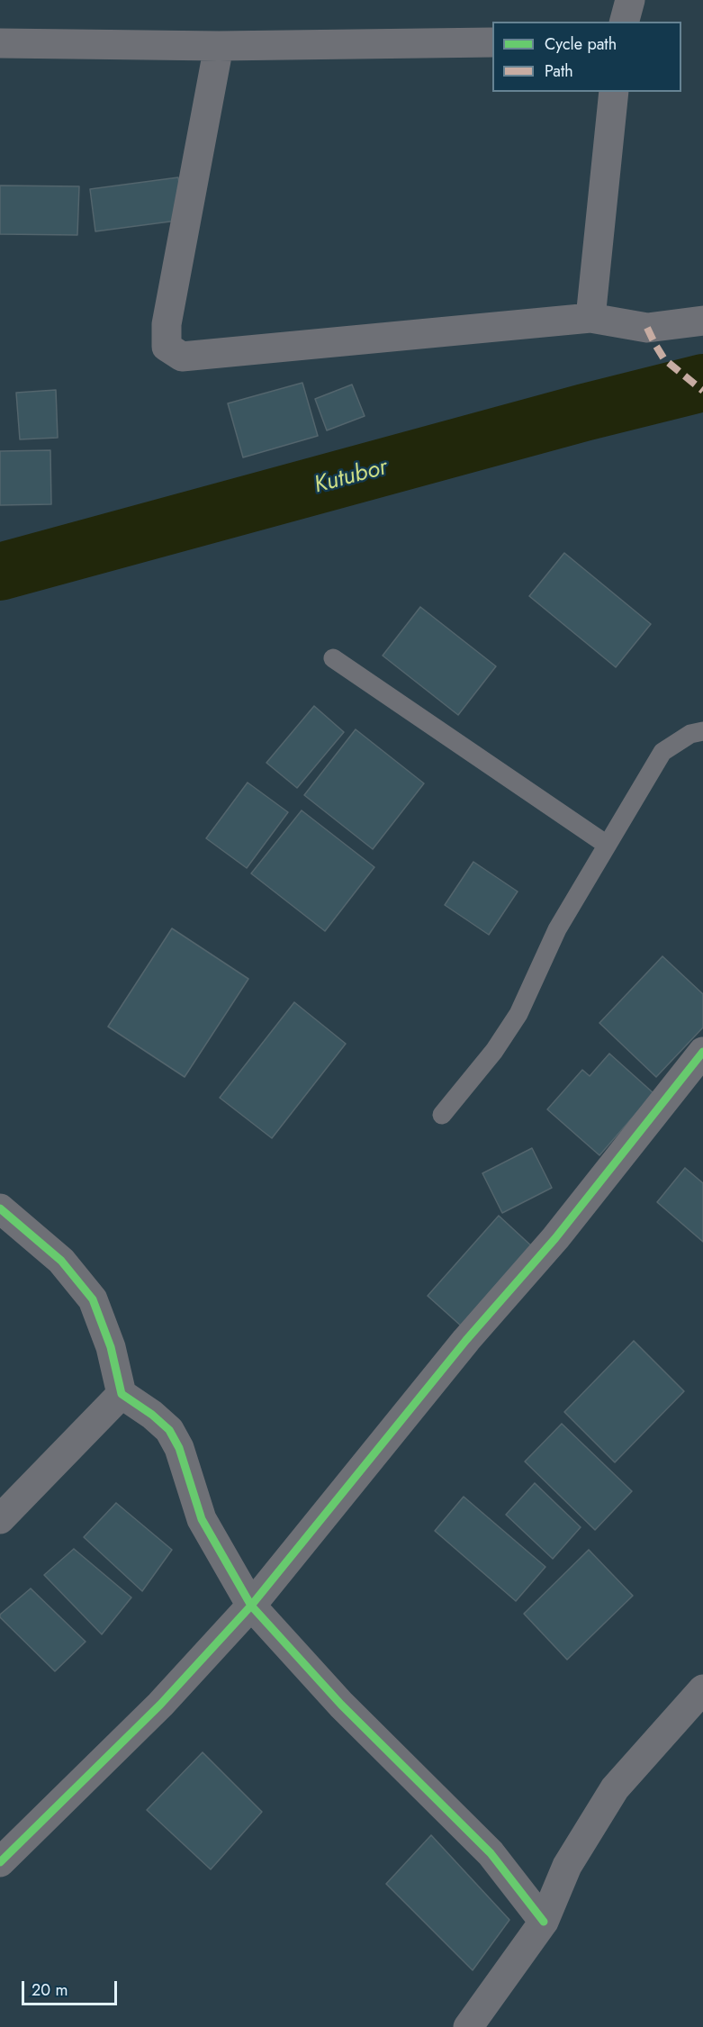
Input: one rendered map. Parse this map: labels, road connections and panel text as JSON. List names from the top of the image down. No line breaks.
{"water":["Kutubor"],"legend":["Cycle path","Path"],"scale_bar":"20 m"}
